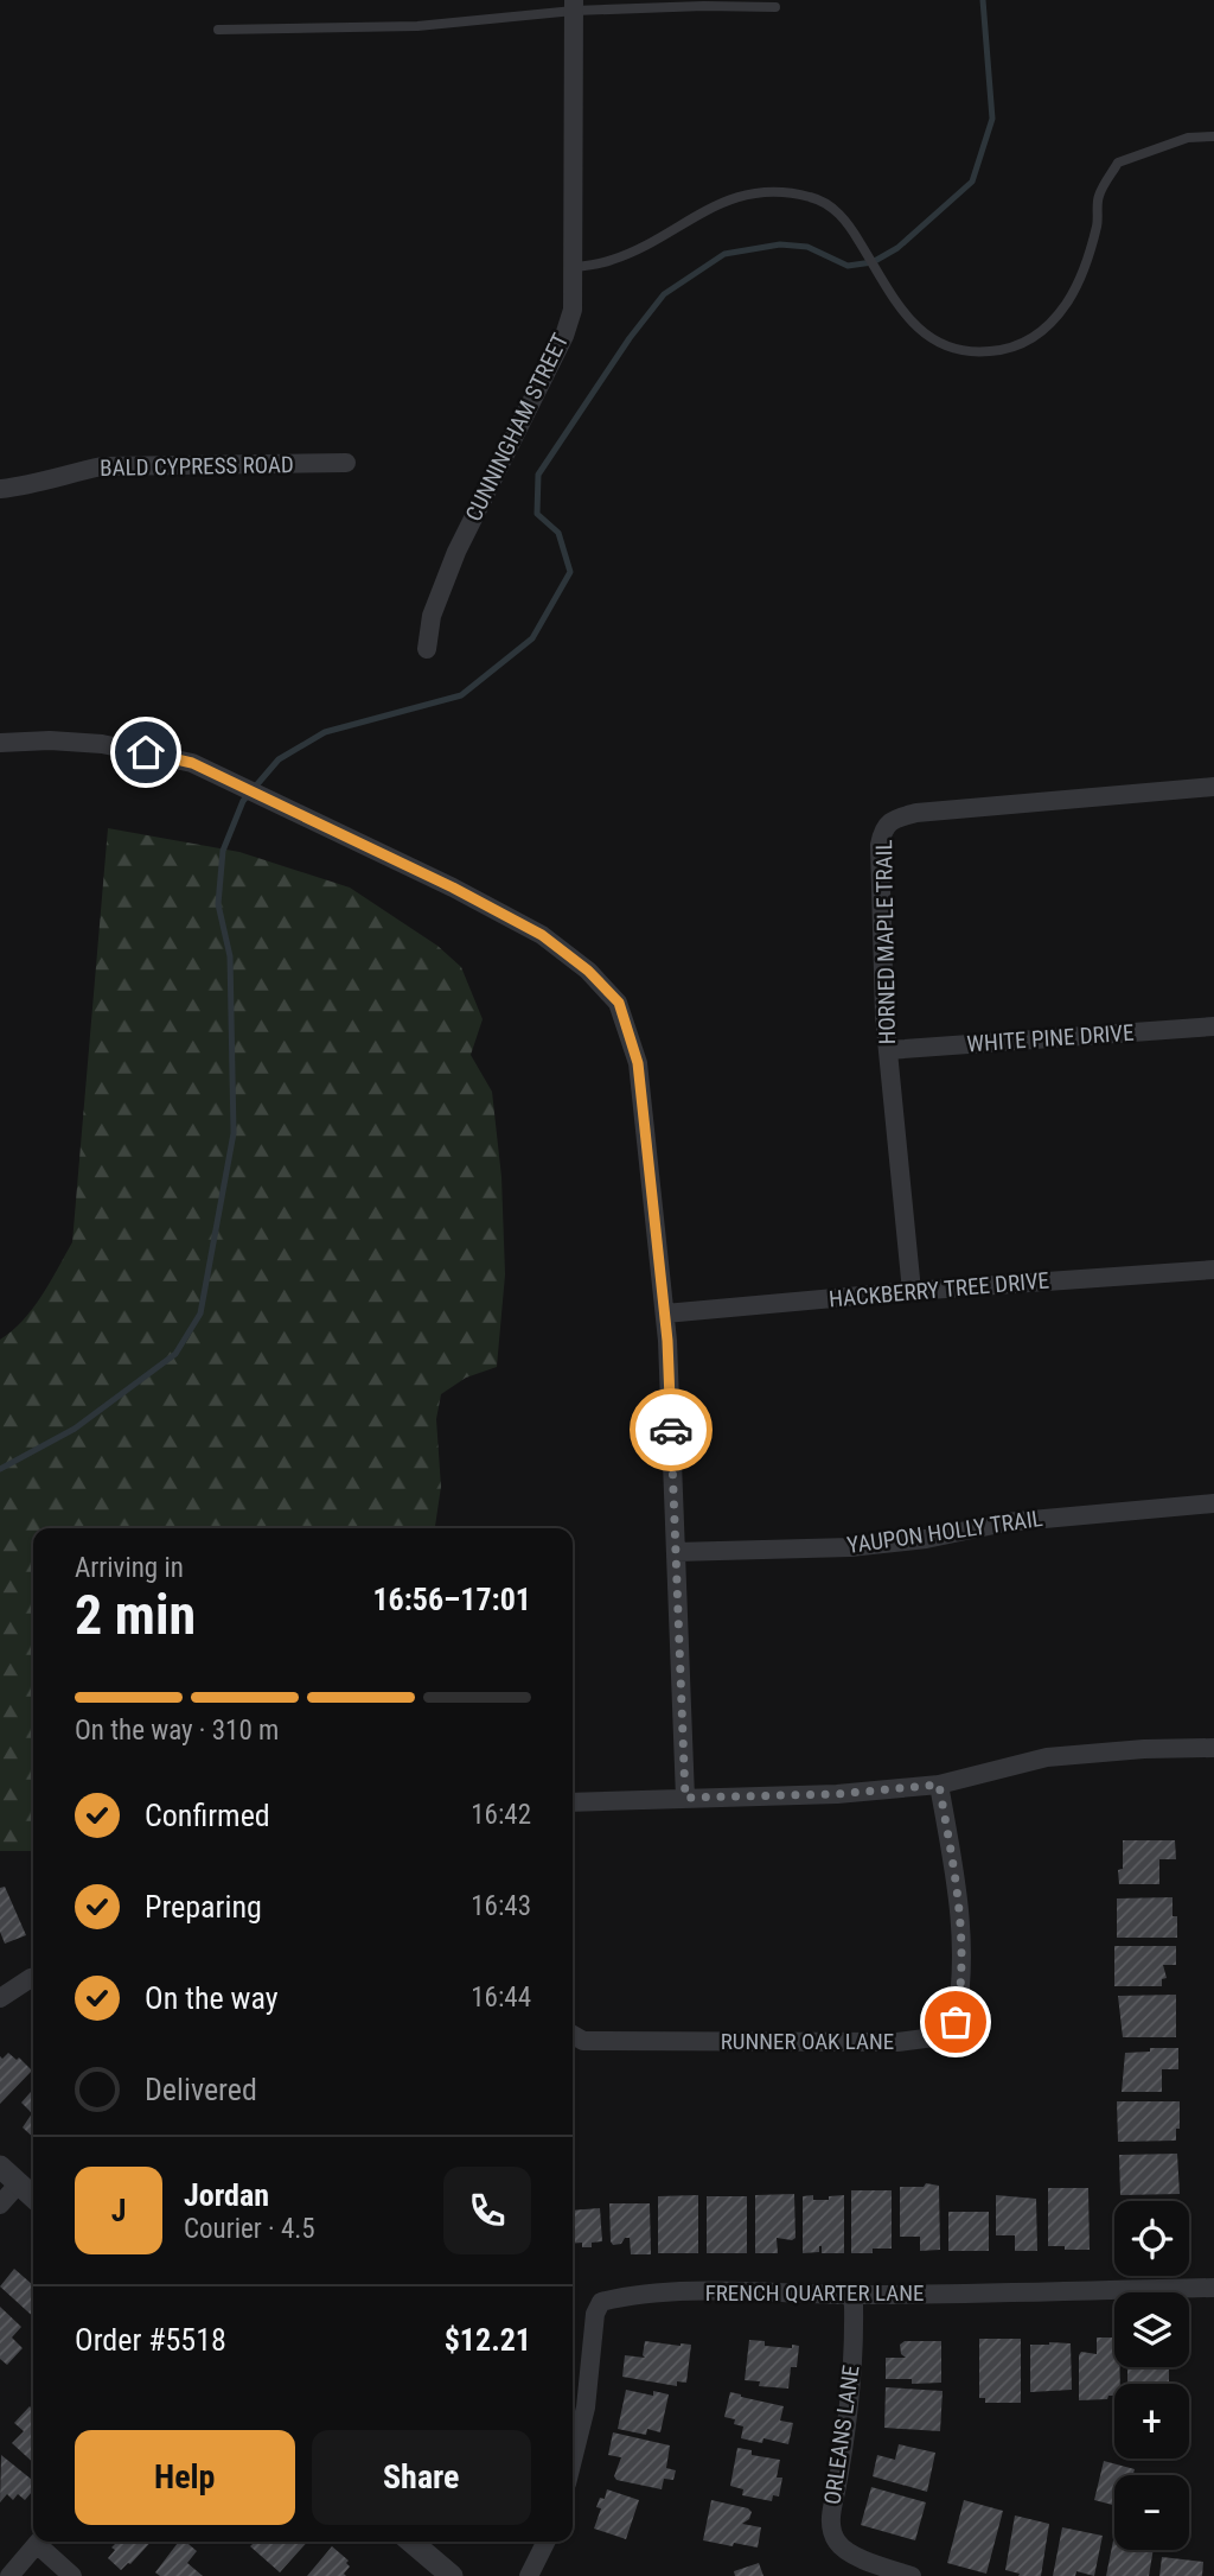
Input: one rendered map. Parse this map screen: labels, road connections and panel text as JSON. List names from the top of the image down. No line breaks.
{"streets":{"street":["CUNNINGHAM STREET","BALD CYPRESS ROAD","HORNED MAPLE TRAIL","WHITE PINE DRIVE","HACKBERRY TREE DRIVE","YAUPON HOLLY TRAIL","RUNNER OAK LANE","FRENCH QUARTER LANE","ORLEANS LANE"]},"crossings":[["HORNED MAPLE TRAIL","WHITE PINE DRIVE"],["HORNED MAPLE TRAIL","HACKBERRY TREE DRIVE"],["FRENCH QUARTER LANE","ORLEANS LANE"]],"page":{"heading":["2 min","Arriving in","16:56–17:01"],"panel":["Jordan","Courier · 4.5","Order #5518","$12.21"],"bar":"On the way · 310 m","list":[["Confirmed","16:42"],["Preparing","16:43"],["On the way","16:44"],"Delivered"],"round":"J","map_buttons":["+","−"],"buttons":["Help","Share"]}}
